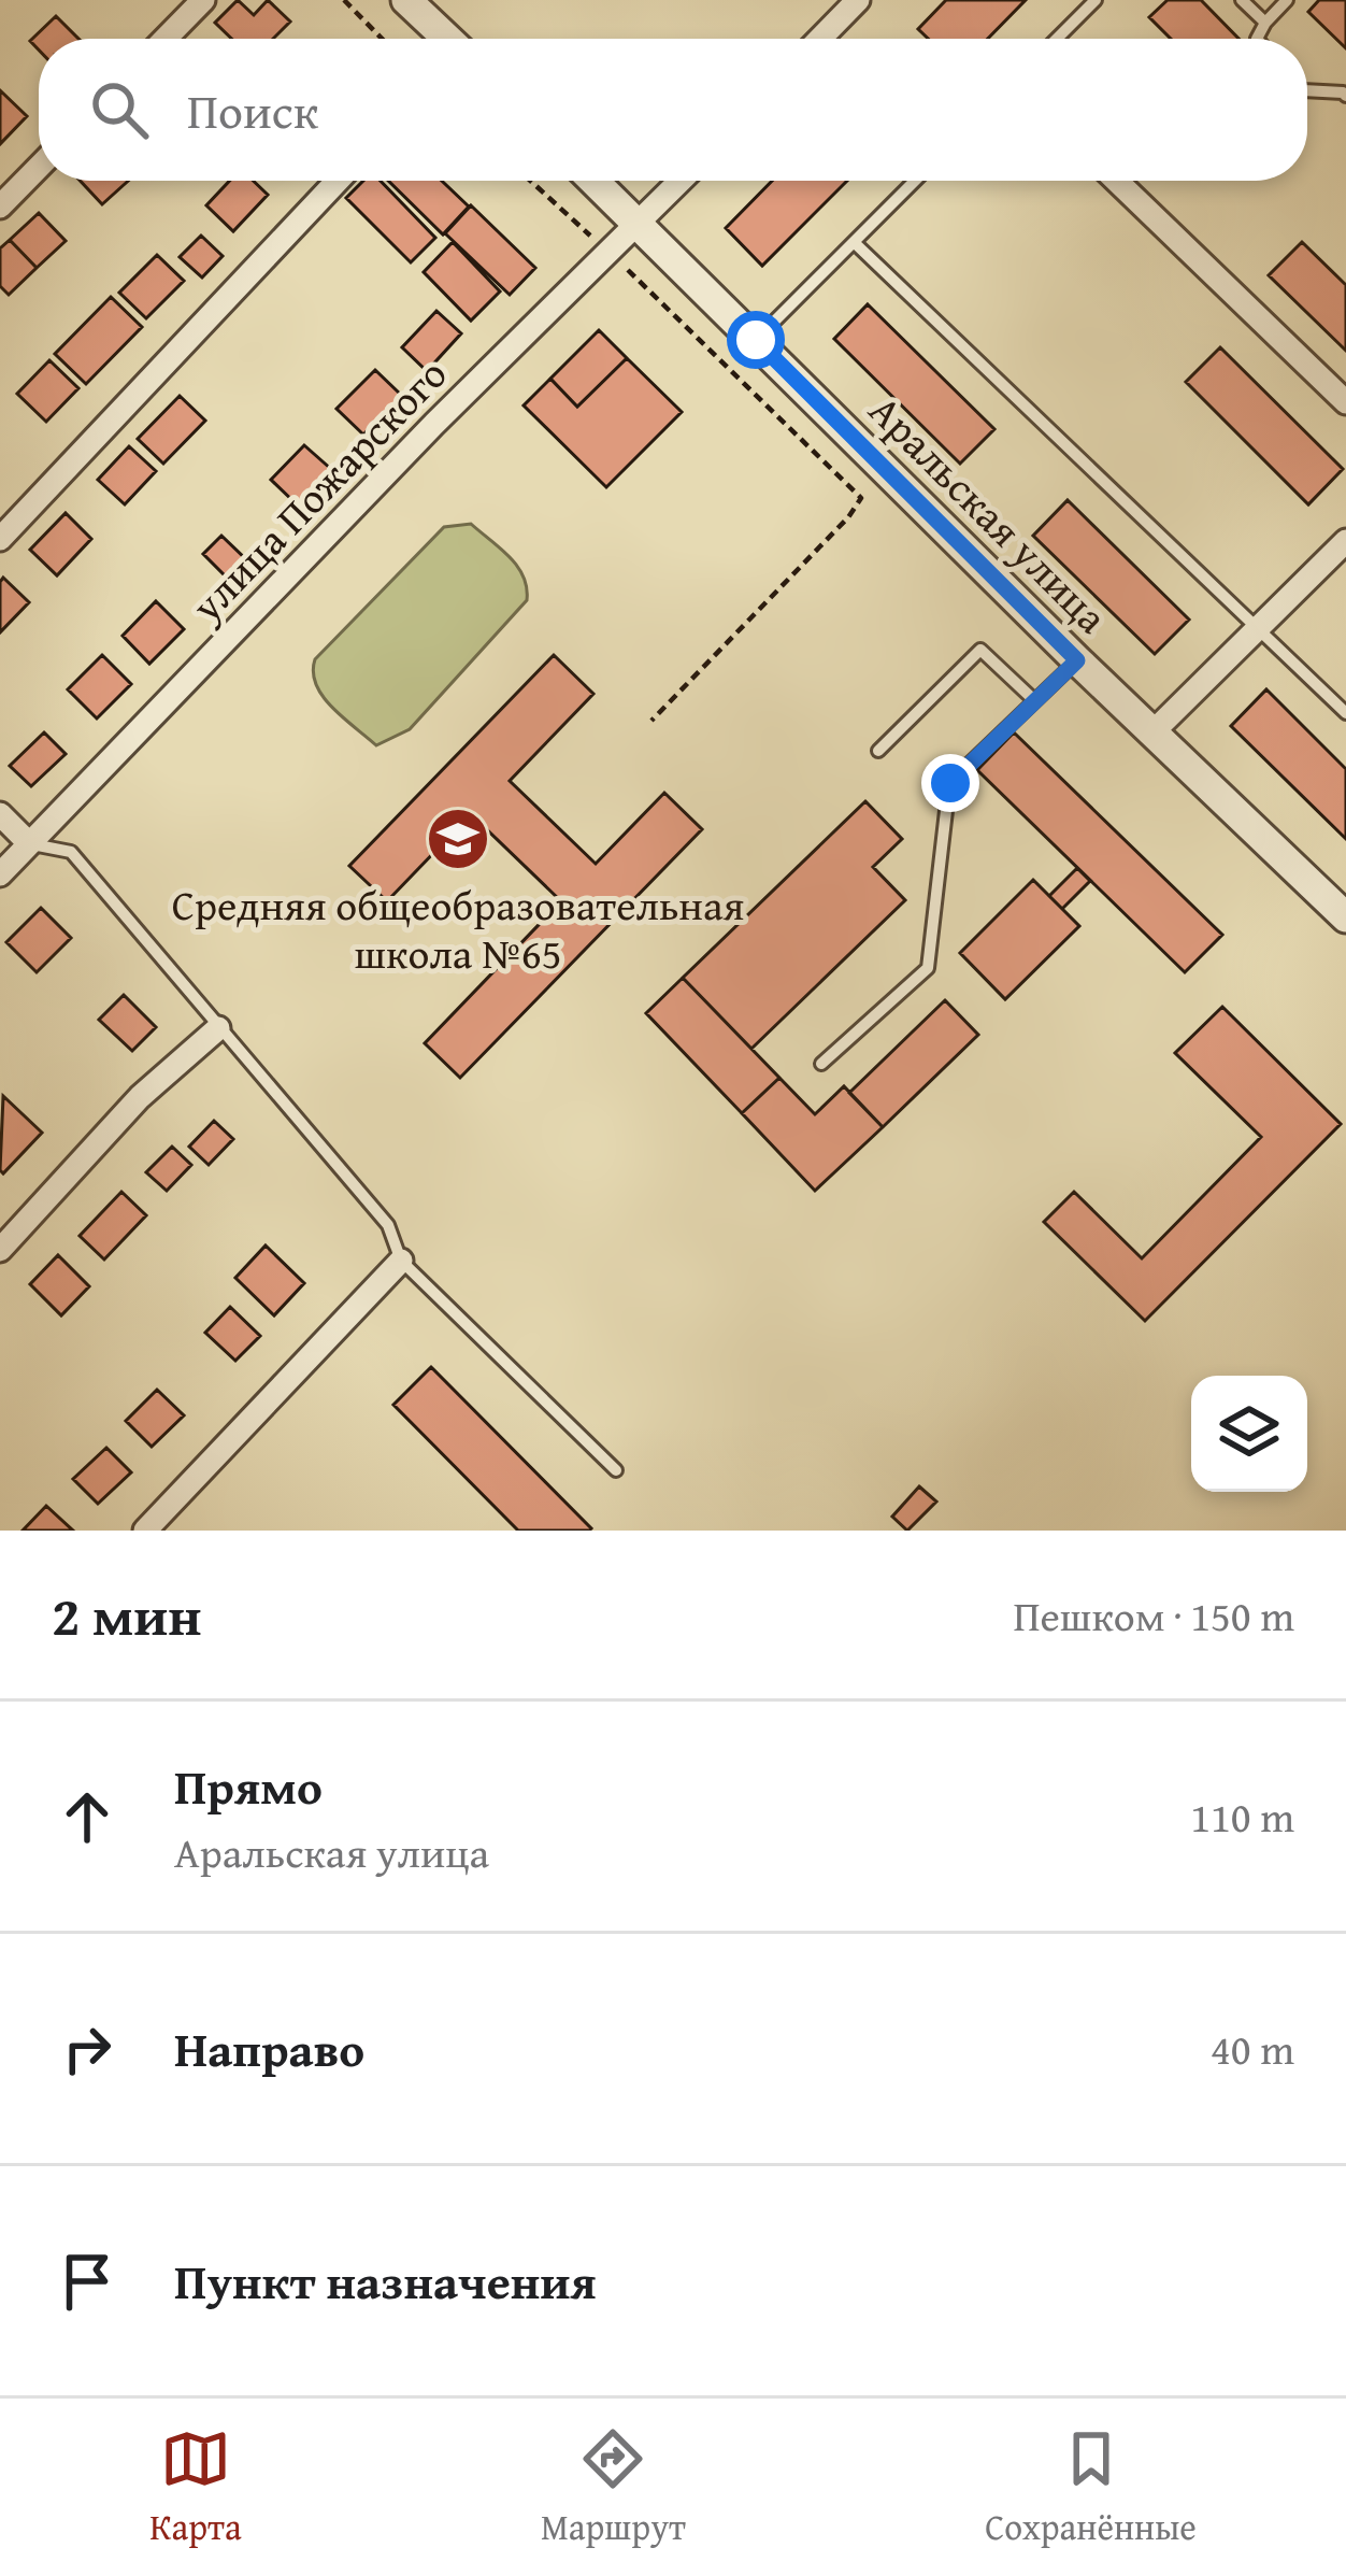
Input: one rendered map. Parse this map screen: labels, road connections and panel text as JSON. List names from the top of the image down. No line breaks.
{"streets":{"street":["улица Пожарского","Аральская улица"]},"crossings":[["улица Пожарского","Аральская улица"]],"places":{"school or university":["Средняя общеобразовательная школа №65"]},"page":{"search":"Поиск","heading":["2 мин","Пешком · 150 m"],"list":[["Прямо","Аральская улица","110 m"],["Направо","40 m"],"Пункт назначения"],"nav":["Карта","Маршрут","Сохранённые"]}}
